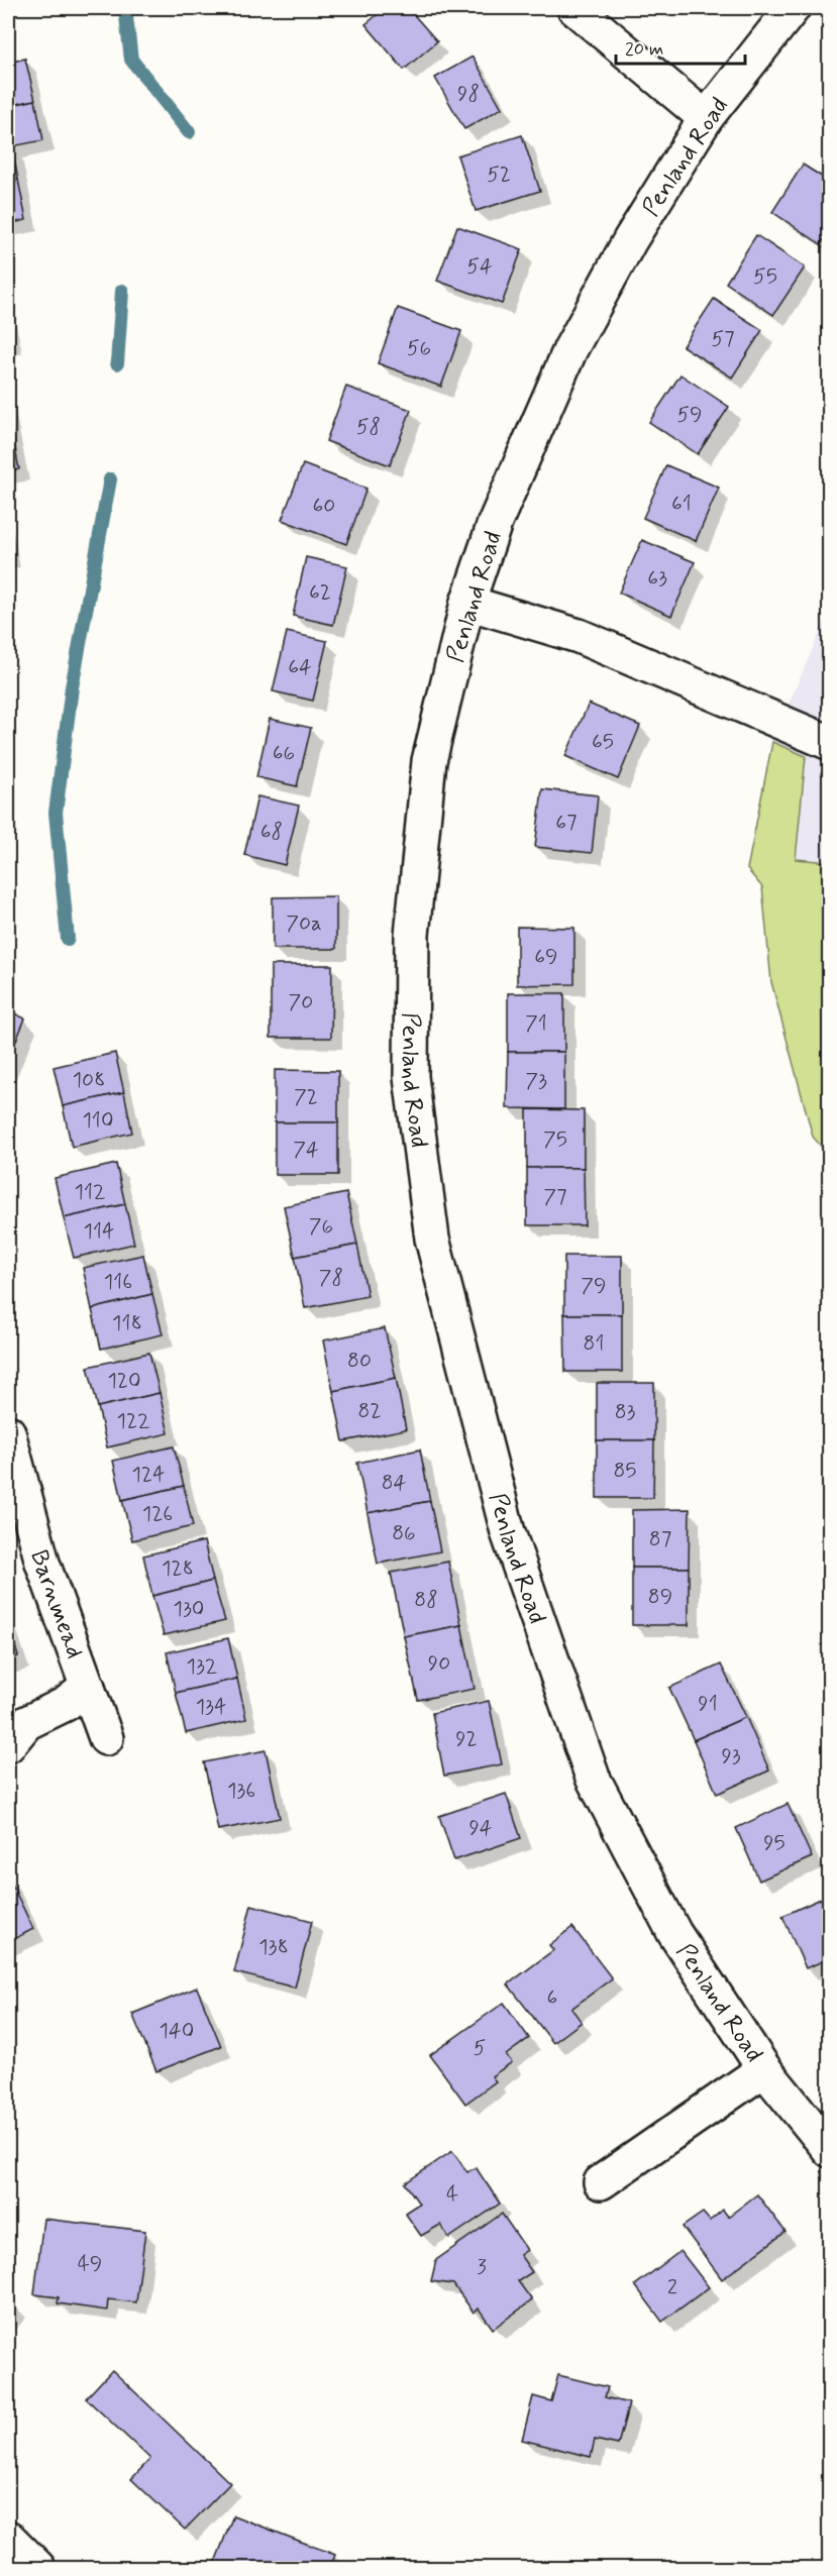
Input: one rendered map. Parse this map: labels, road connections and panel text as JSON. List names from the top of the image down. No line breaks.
{"streets":{"street":["Penland Road","Barnmead"]},"house_numbers":["98","52","54","55","57","56","59","58","61","60","63","62","64","65","66","67","68","70a","69","70","71","108","73","72","110","75","74","112","77","76","114","78","116","79","118","81","80","120","82","83","122","85","124","84","126","86","87","128","89","88","130","90","132","91","134","92","93","136","94","95","138","6","140","5","4","49","3","2"],"scale_bar":"20 m"}
